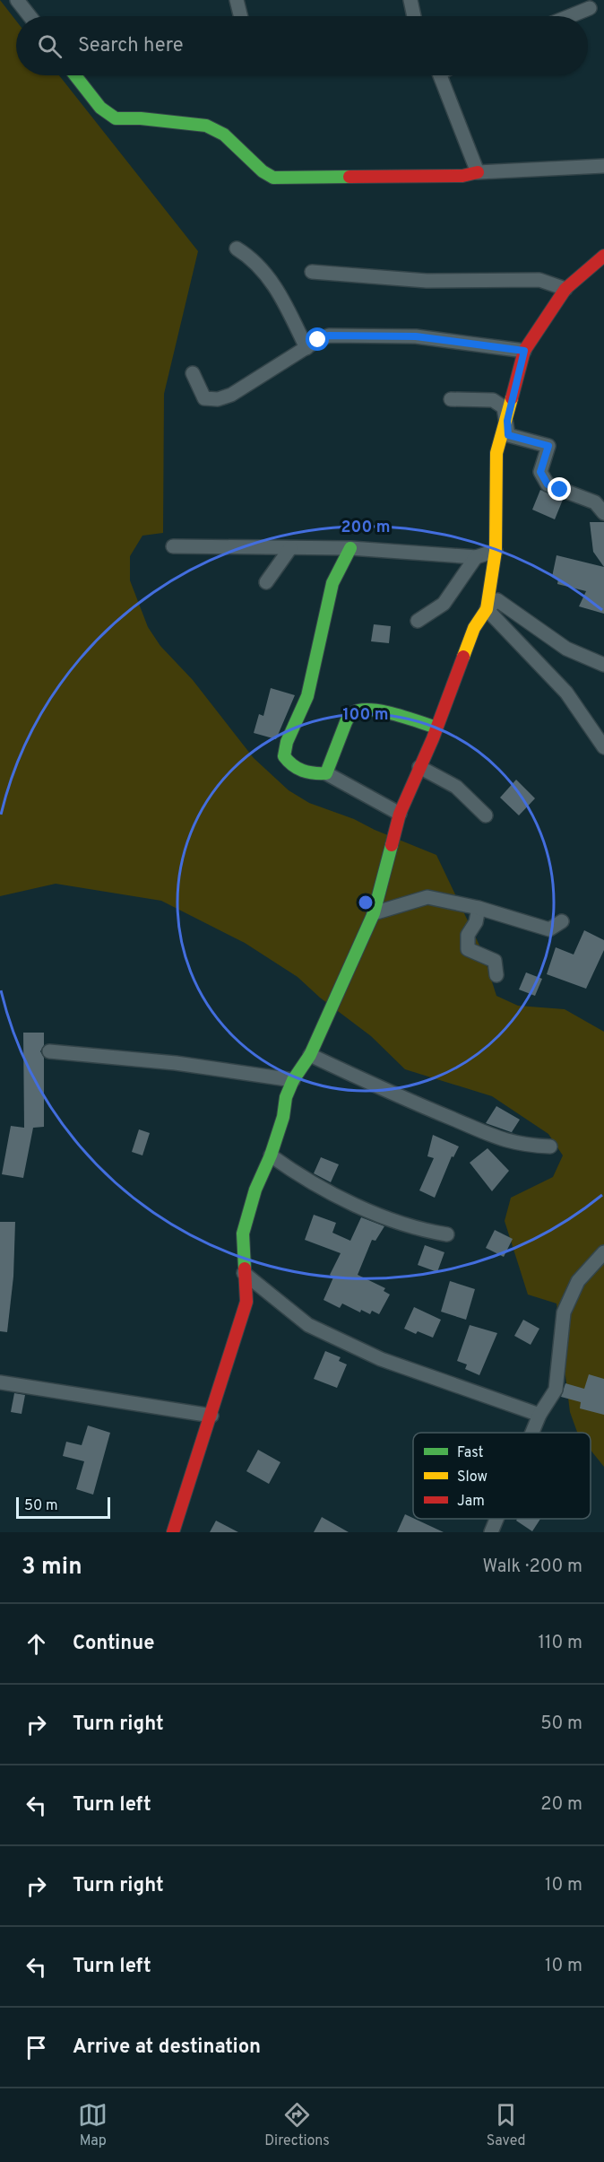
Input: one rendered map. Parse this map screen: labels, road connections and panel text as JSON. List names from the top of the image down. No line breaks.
{"legend":["Fast","Slow","Jam"],"scale_bar":"50 m","page":{"search":"Search here","scale":"50 m","heading":["3 min","Walk · 200 m"],"list":[["Continue","110 m"],["Turn right","50 m"],["Turn left","20 m"],["Turn right","10 m"],["Turn left","10 m"],"Arrive at destination"],"nav":["Map","Directions","Saved"]},"rings":["200 m","100 m"]}
